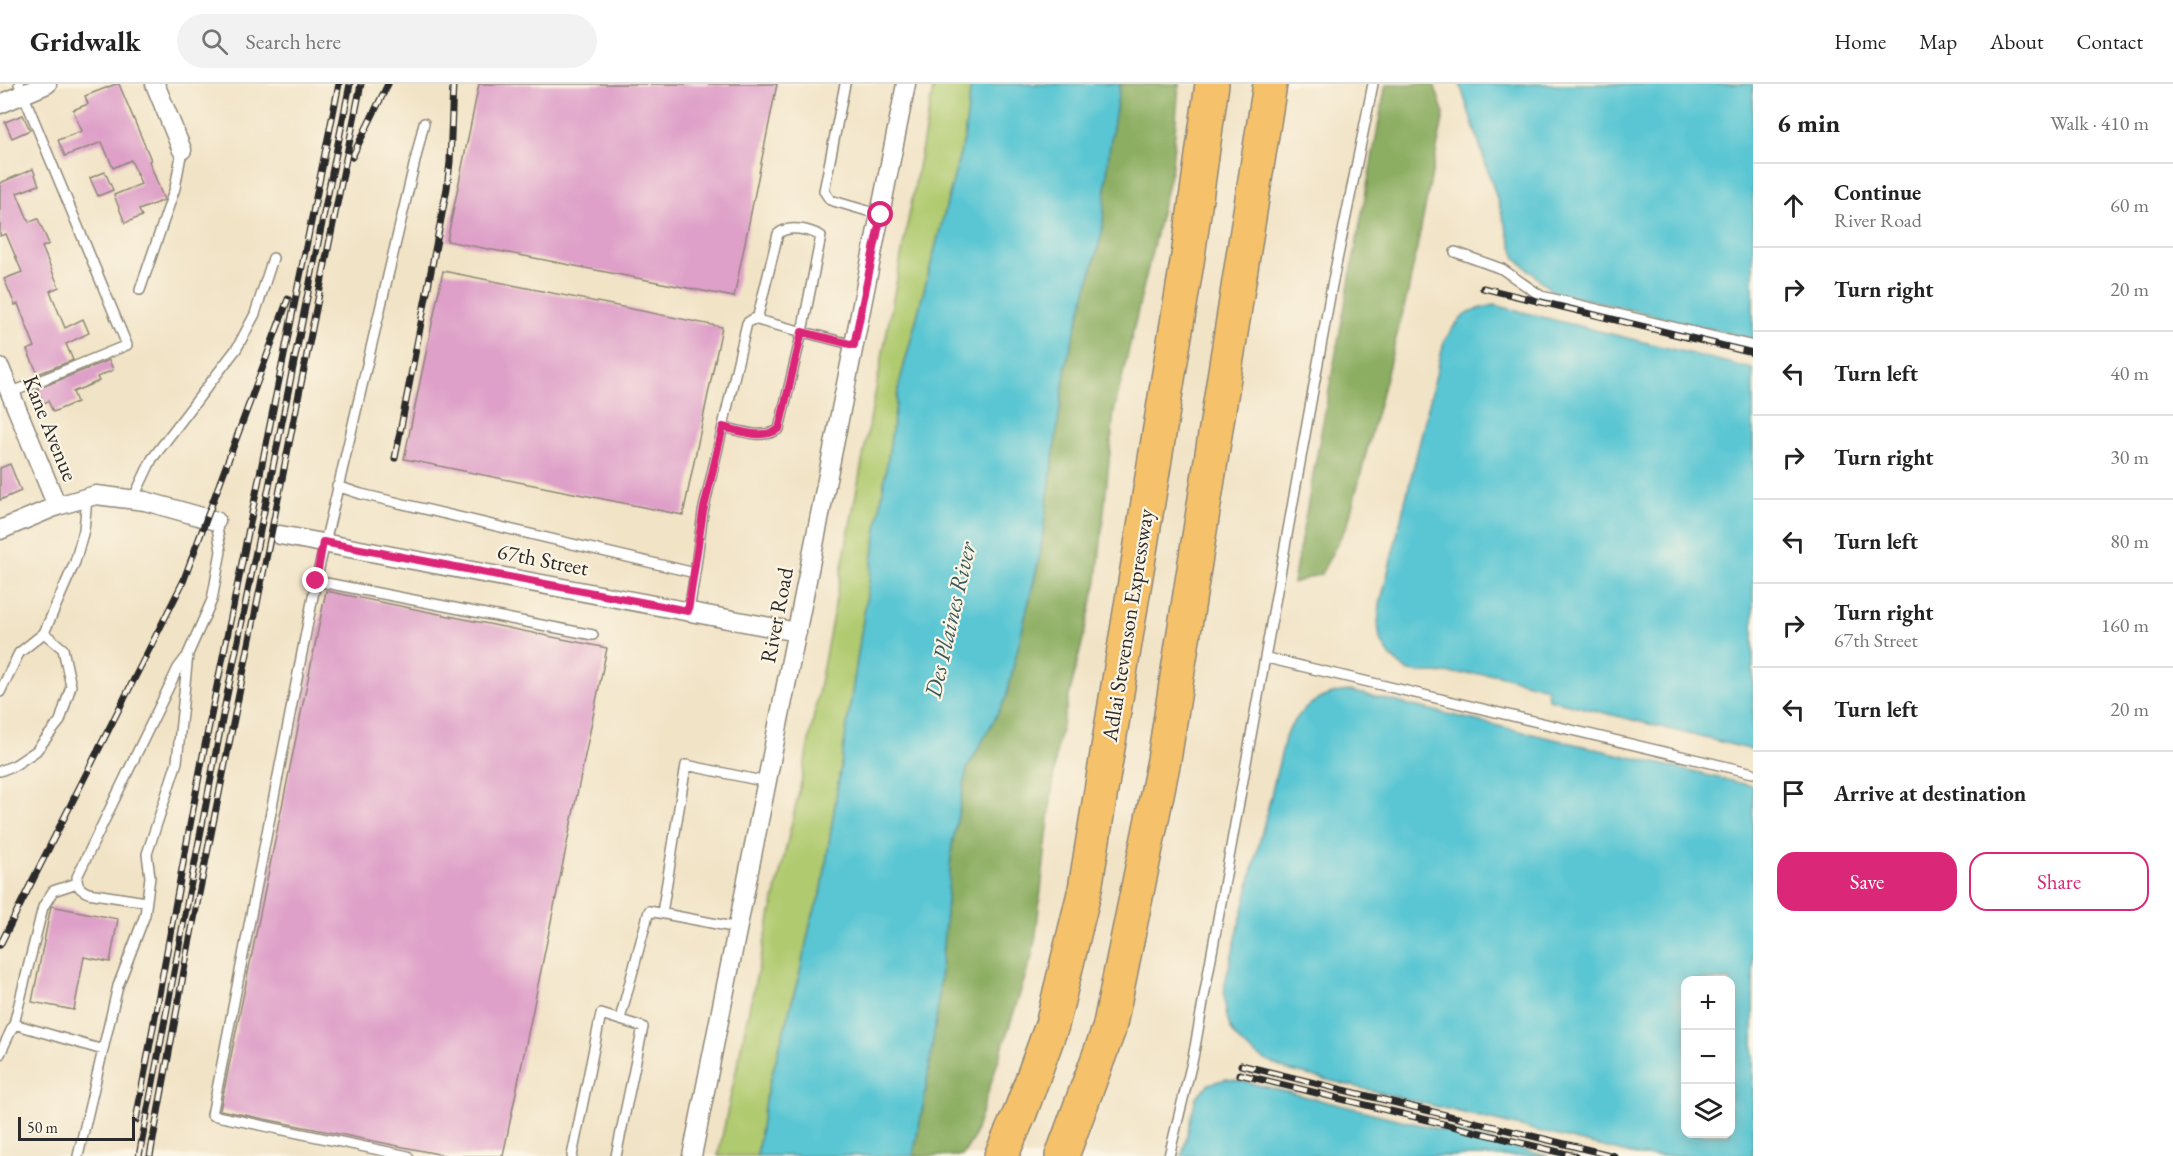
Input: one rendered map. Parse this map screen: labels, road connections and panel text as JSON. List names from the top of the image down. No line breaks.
{"streets":{"highway":["Adlai Stevenson Expressway"],"street":["Kane Avenue","67th Street","River Road"]},"crossings":[["67th Street","River Road"]],"water":["Des Plaines River"],"scale_bar":"50 m","page":{"header":"Gridwalk","search":"Search here","nav":["Home","Map","About","Contact"],"heading":["6 min","Walk · 410 m"],"list":[["Continue","River Road","60 m"],["Turn right","20 m"],["Turn left","40 m"],["Turn right","30 m"],["Turn left","80 m"],["Turn right","67th Street","160 m"],["Turn left","20 m"],"Arrive at destination"],"buttons":["Save","Share"],"map_buttons":["+","−"],"scale":"50 m"}}
